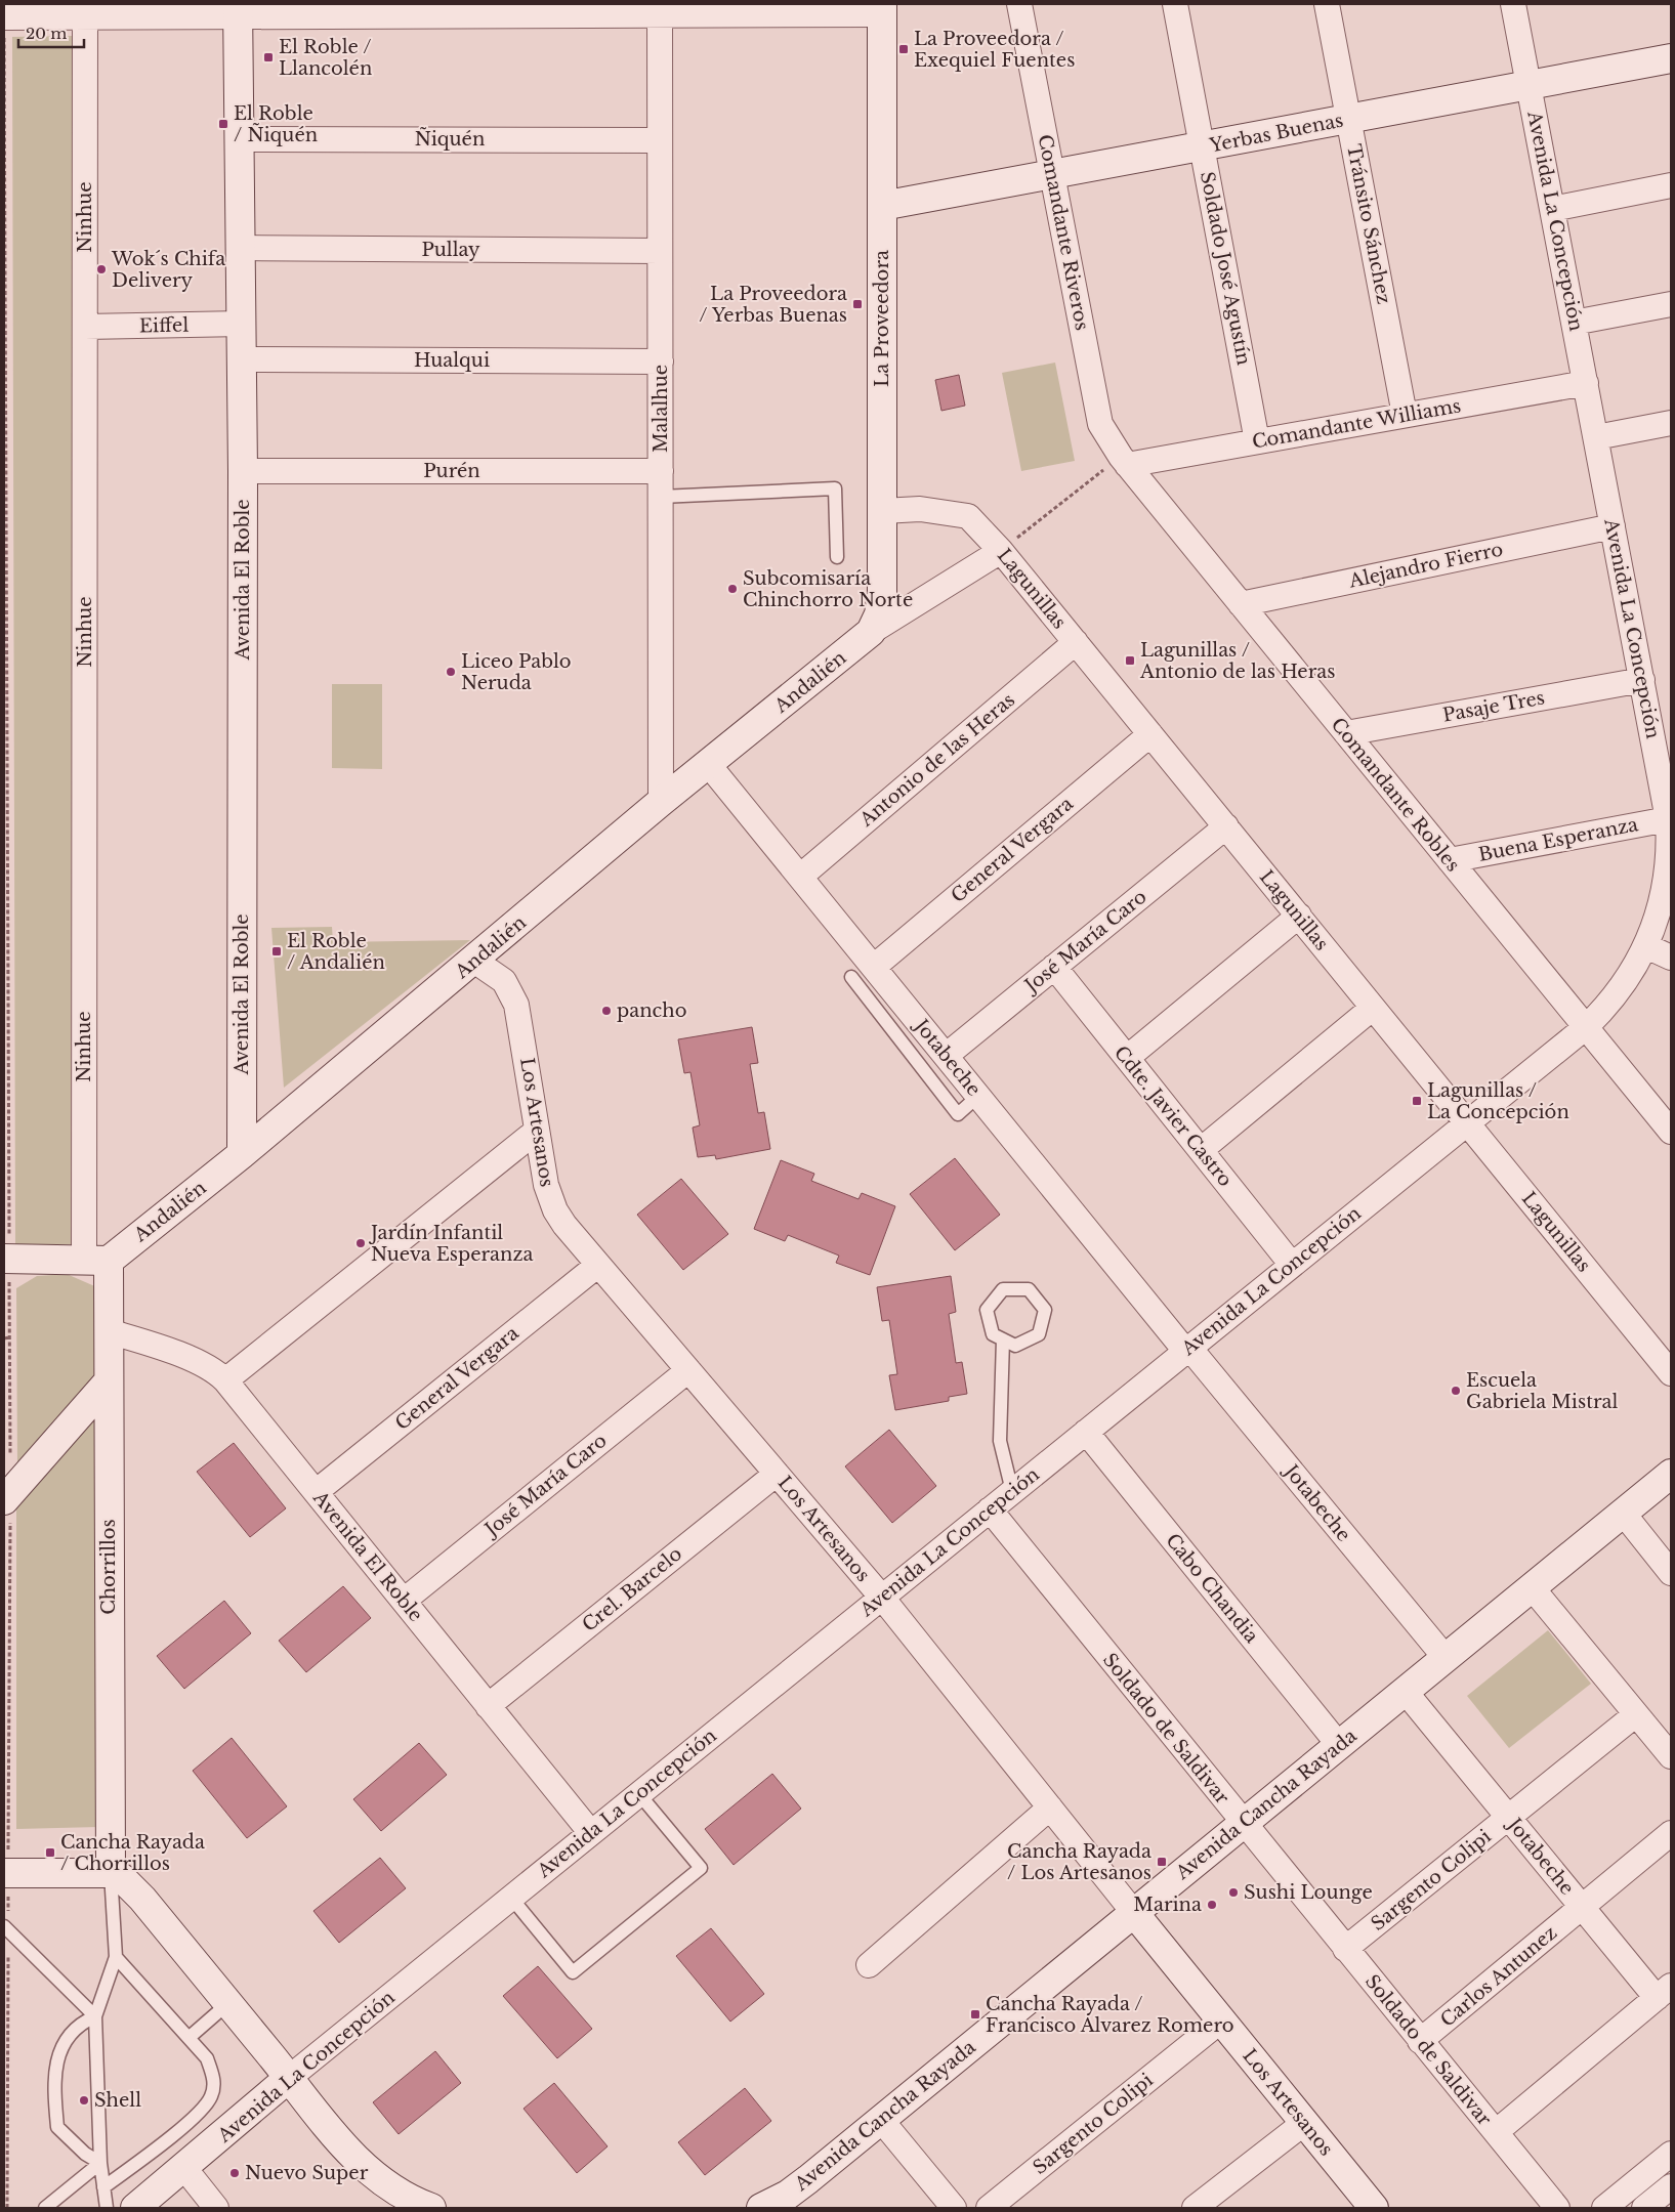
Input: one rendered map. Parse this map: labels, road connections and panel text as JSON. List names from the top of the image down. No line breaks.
{"streets":{"street":["Yerbas Buenas","Ñiquén","Ninhue","Avenida La Concepción","Tránsito Sánchez","Comandante Riveros","Pullay","Soldado José Agustín","La Proveedora","Eiffel","Hualqui","Malalhue","Comandante Williams","Purén","Alejandro Fierro","Avenida El Roble","Lagunillas","Andalién","Pasaje Tres","Antonio de las Heras","Comandante Robles","Buena Esperanza","General Vergara","José María Caro","Jotabeche","Cdte. Javier Castro","Los Artesanos","Chorrillos","Cabo Chandia","Crel. Barcelo","Soldado de Saldivar","Avenida Cancha Rayada","Sargento Colipi","Carlos Antunez"]},"crossings":[["Yerbas Buenas","Avenida La Concepción"],["Yerbas Buenas","Tránsito Sánchez"],["Yerbas Buenas","Comandante Riveros"],["Yerbas Buenas","Soldado José Agustín"],["Yerbas Buenas","La Proveedora"],["Ñiquén","Malalhue"],["Ñiquén","Avenida El Roble"],["Ninhue","Eiffel"],["Ninhue","Andalién"],["Ninhue","Chorrillos"],["Avenida La Concepción","Comandante Williams"],["Avenida La Concepción","Alejandro Fierro"],["Avenida La Concepción","Avenida El Roble"],["Avenida La Concepción","Lagunillas"],["Avenida La Concepción","Pasaje Tres"],["Avenida La Concepción","Comandante Robles"],["Avenida La Concepción","Buena Esperanza"],["Avenida La Concepción","Jotabeche"],["Avenida La Concepción","Cdte. Javier Castro"],["Avenida La Concepción","Los Artesanos"],["Avenida La Concepción","Cabo Chandia"],["Avenida La Concepción","Soldado de Saldivar"],["Tránsito Sánchez","Comandante Williams"],["Comandante Riveros","Comandante Williams"],["Comandante Riveros","Comandante Robles"],["Pullay","Malalhue"],["Pullay","Avenida El Roble"],["Soldado José Agustín","Comandante Williams"],["La Proveedora","Lagunillas"],["La Proveedora","Andalién"],["Eiffel","Avenida El Roble"],["Hualqui","Malalhue"],["Hualqui","Avenida El Roble"],["Malalhue","Purén"],["Malalhue","Andalién"],["Comandante Williams","Comandante Robles"],["Purén","Avenida El Roble"],["Alejandro Fierro","Comandante Robles"],["Avenida El Roble","Andalién"],["Avenida El Roble","General Vergara"],["Avenida El Roble","José María Caro"],["Avenida El Roble","Chorrillos"],["Avenida El Roble","Crel. Barcelo"],["Lagunillas","Antonio de las Heras"],["Lagunillas","General Vergara"],["Lagunillas","José María Caro"],["Andalién","Jotabeche"],["Andalién","Los Artesanos"],["Andalién","Chorrillos"],["Pasaje Tres","Comandante Robles"],["Antonio de las Heras","Jotabeche"],["Comandante Robles","Buena Esperanza"],["General Vergara","Jotabeche"],["General Vergara","Los Artesanos"],["José María Caro","Jotabeche"],["José María Caro","Cdte. Javier Castro"],["José María Caro","Los Artesanos"],["Jotabeche","Avenida Cancha Rayada"],["Jotabeche","Sargento Colipi"],["Jotabeche","Carlos Antunez"],["Los Artesanos","Crel. Barcelo"],["Los Artesanos","Avenida Cancha Rayada"],["Los Artesanos","Sargento Colipi"],["Cabo Chandia","Avenida Cancha Rayada"],["Soldado de Saldivar","Avenida Cancha Rayada"],["Soldado de Saldivar","Sargento Colipi"],["Soldado de Saldivar","Carlos Antunez"]],"places":{"transit":["La Proveedora / Exequiel Fuentes","El Roble / Llancolén","El Roble / Ñiquén","La Proveedora / Yerbas Buenas","Lagunillas / Antonio de las Heras","El Roble / Andalién","Lagunillas / La Concepción","Cancha Rayada / Chorrillos","Cancha Rayada / Los Artesanos","Cancha Rayada / Francisco Alvarez Romero"],"other":["Wok´s Chifa Delivery","Subcomisaría Chinchorro Norte","Liceo Pablo Neruda","pancho","Jardín Infantil Nueva Esperanza","Escuela Gabriela Mistral","Sushi Lounge","Marina","Shell","Nuevo Super"]},"scale_bar":"20 m"}
